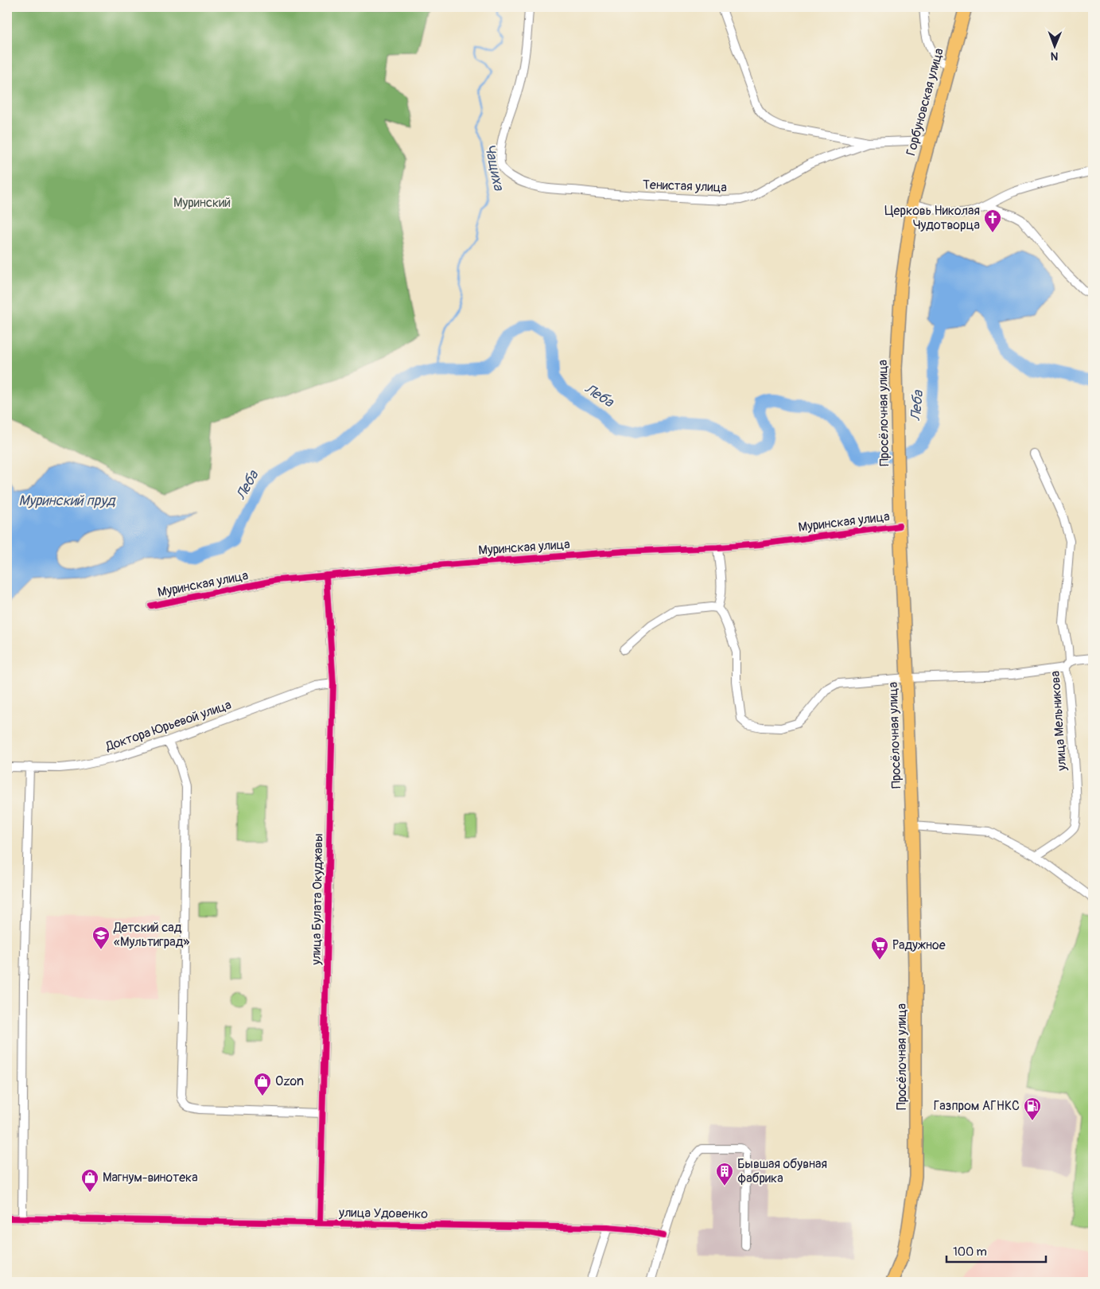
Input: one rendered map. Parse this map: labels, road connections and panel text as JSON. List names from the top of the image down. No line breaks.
{"streets":{"main road":["Горбуновская улица","Просёлочная улица"],"street":["Тенистая улица","Муринская улица","улица Мельникова","Доктора Юрьевой улица","улица Булата Окуджавы","улица Удовенко"]},"crossings":[["Горбуновская улица","Просёлочная улица"],["Просёлочная улица","Муринская улица"],["Муринская улица","улица Булата Окуджавы"],["Доктора Юрьевой улица","улица Булата Окуджавы"],["улица Булата Окуджавы","улица Удовенко"]],"water":["Чащиха","Леба","Муринский пруд"],"parks":["Муринский"],"places":{"church":["Церковь Николая Чудотворца"],"school or university":["Детский сад «Мультиград»"],"supermarket":["Радужное"],"shop":["Ozon","Магнум-винотека"],"fuel station":["Газпром АГНКС"],"building":["Бывшая обувная фабрика"]},"scale_bar":"100 m","north":"bottom"}
